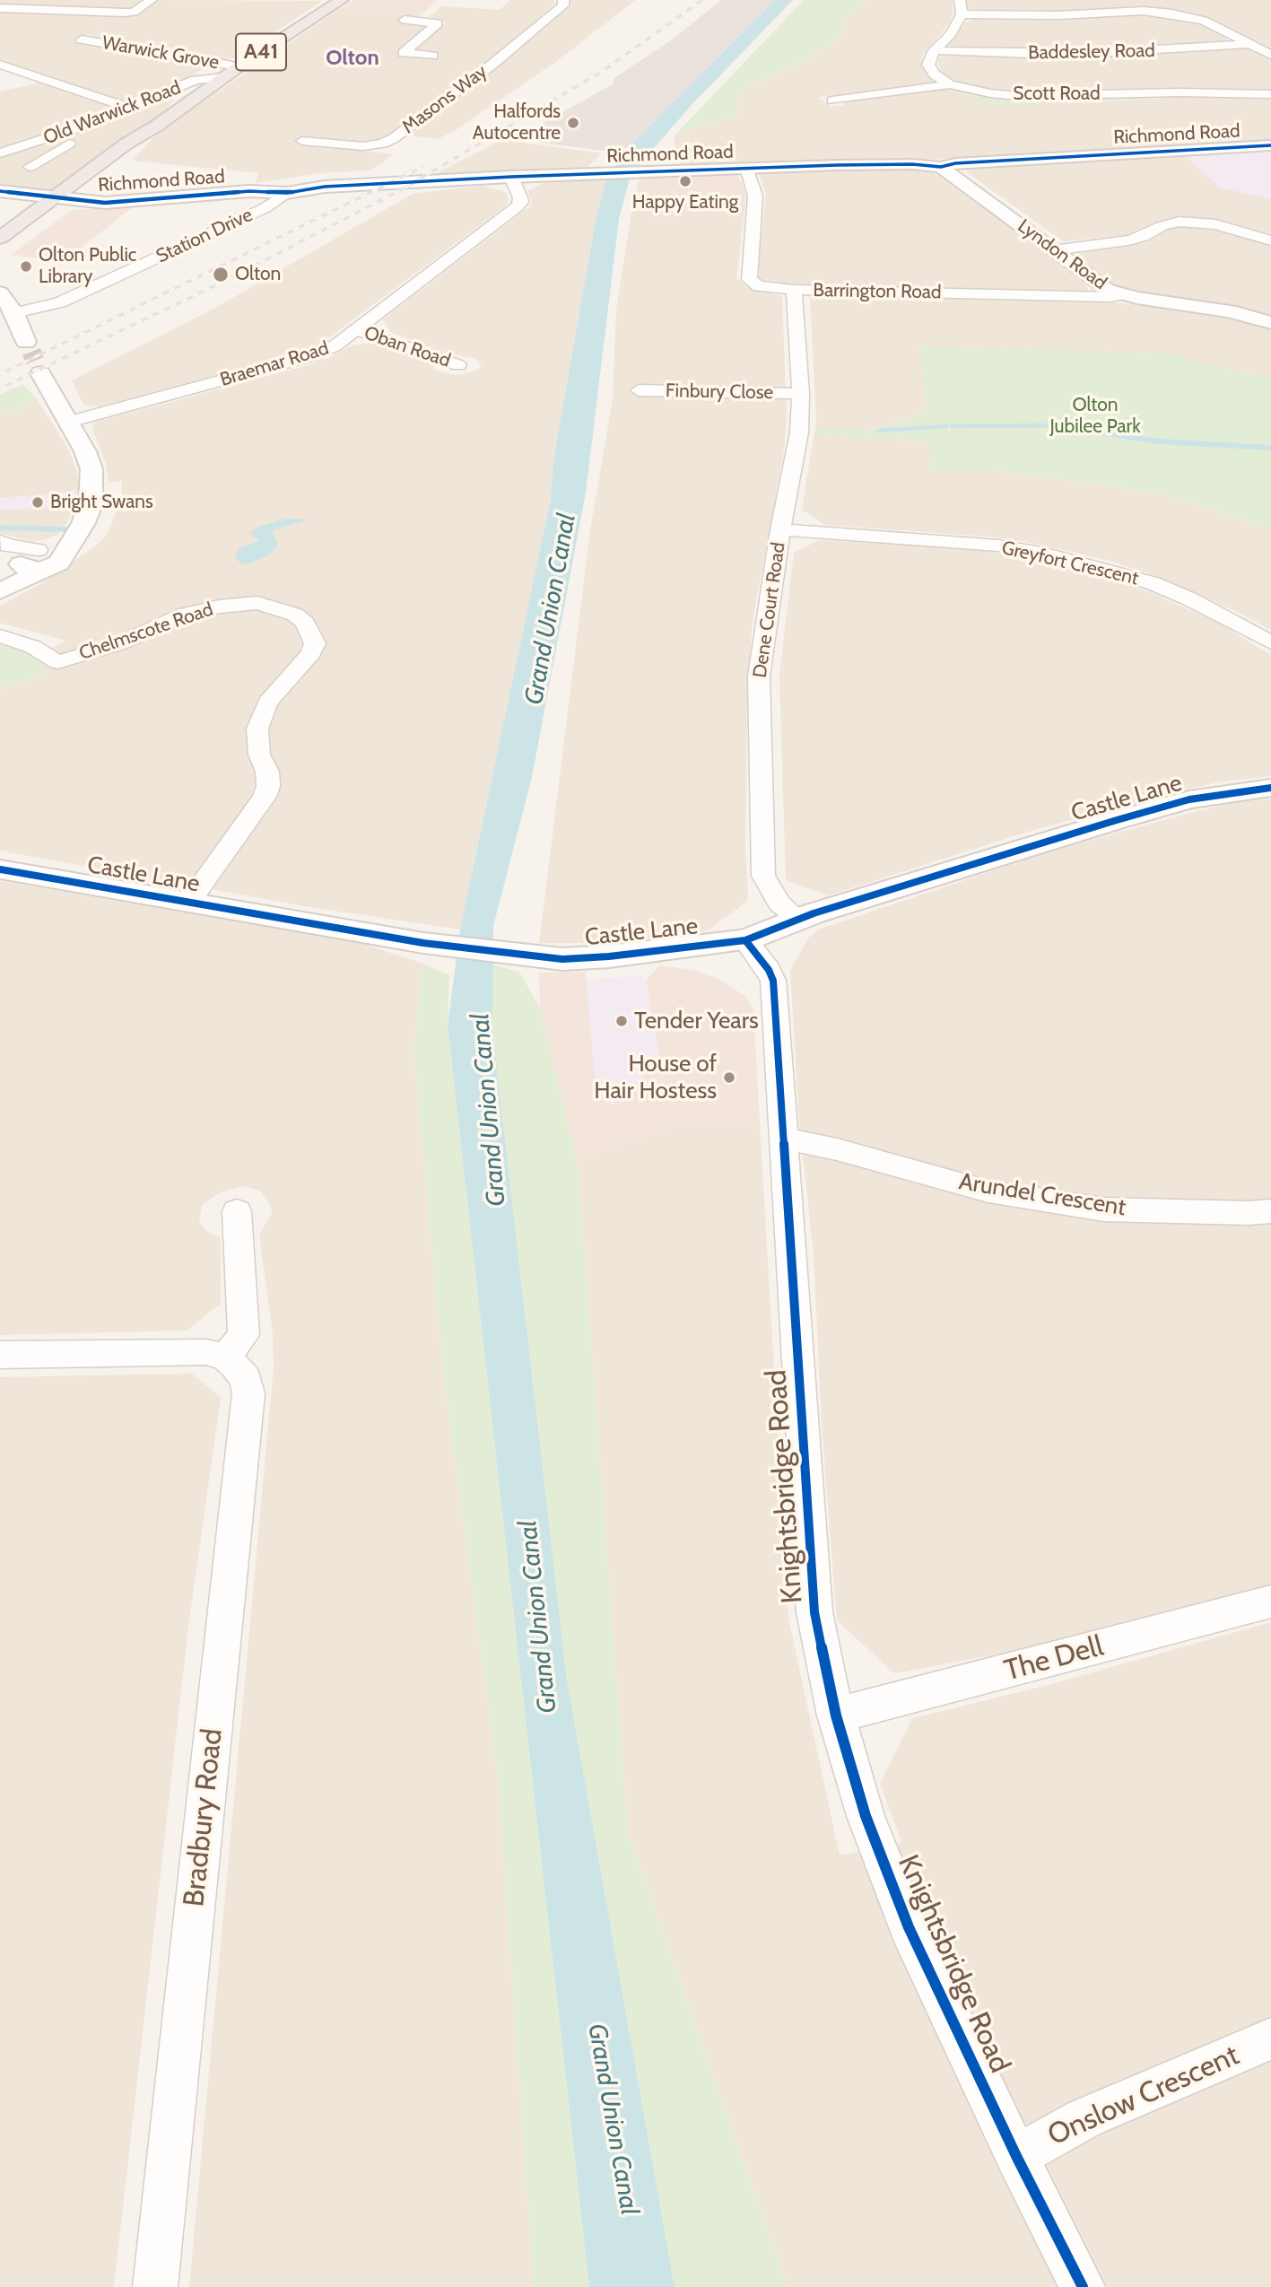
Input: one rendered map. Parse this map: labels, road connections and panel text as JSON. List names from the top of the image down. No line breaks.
{"streets":{"highway":["A41"],"street":["Baddesley Road","Warwick Grove","Scott Road","Masons Way","Old Warwick Road","Richmond Road","Station Drive","Lyndon Road","Barrington Road","Oban Road","Braemar Road","Finbury Close","Greyfort Crescent","Dene Court Road","Chelmscote Road","Castle Lane","Arundel Crescent","Knightsbridge Road","The Dell","Bradbury Road","Onslow Crescent"]},"crossings":[["A41","Warwick Grove"],["A41","Old Warwick Road"],["A41","Richmond Road"],["Richmond Road","Station Drive"],["Richmond Road","Lyndon Road"],["Richmond Road","Barrington Road"],["Richmond Road","Braemar Road"],["Lyndon Road","Barrington Road"],["Barrington Road","Dene Court Road"],["Oban Road","Braemar Road"],["Finbury Close","Dene Court Road"],["Greyfort Crescent","Dene Court Road"],["Dene Court Road","Castle Lane"],["Chelmscote Road","Castle Lane"],["Castle Lane","Knightsbridge Road"],["Arundel Crescent","Knightsbridge Road"],["Knightsbridge Road","The Dell"],["Knightsbridge Road","Onslow Crescent"]],"districts":["Olton"],"water":["Grand Union Canal"],"parks":["Olton Jubilee Park"],"places":["Halfords Autocentre","Happy Eating","Olton Public Library","Olton","Bright Swans","Tender Years","House of Hair Hostess"]}
